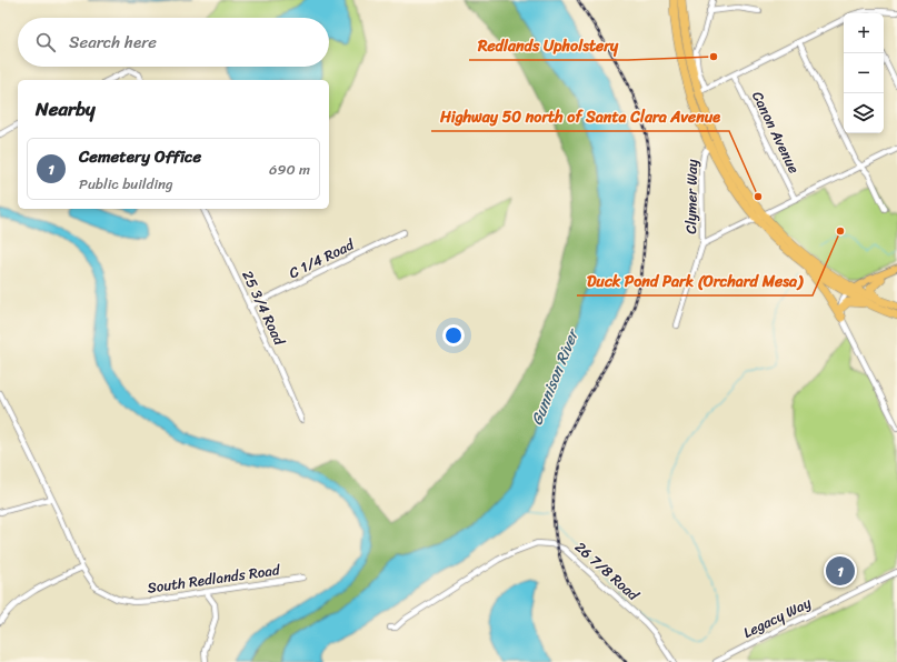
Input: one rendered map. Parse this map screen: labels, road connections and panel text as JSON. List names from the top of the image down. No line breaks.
{"streets":{"street":["Canon Avenue","Clymer Way","C 1/4 Road","25 3/4 Road","26 7/8 Road","South Redlands Road","Legacy Way"]},"crossings":[["C 1/4 Road","25 3/4 Road"]],"water":["Gunnison River"],"places":["Redlands Upholstery","Highway 50 north of Santa Clara Avenue","Duck Pond Park (Orchard Mesa)"],"page":{"map_buttons":["+","−"],"search":"Search here","heading":"Nearby","list":[{"mark":"1","name":"Cemetery Office","note":"Public building","value":"690 m"}],"pins":"1"}}
